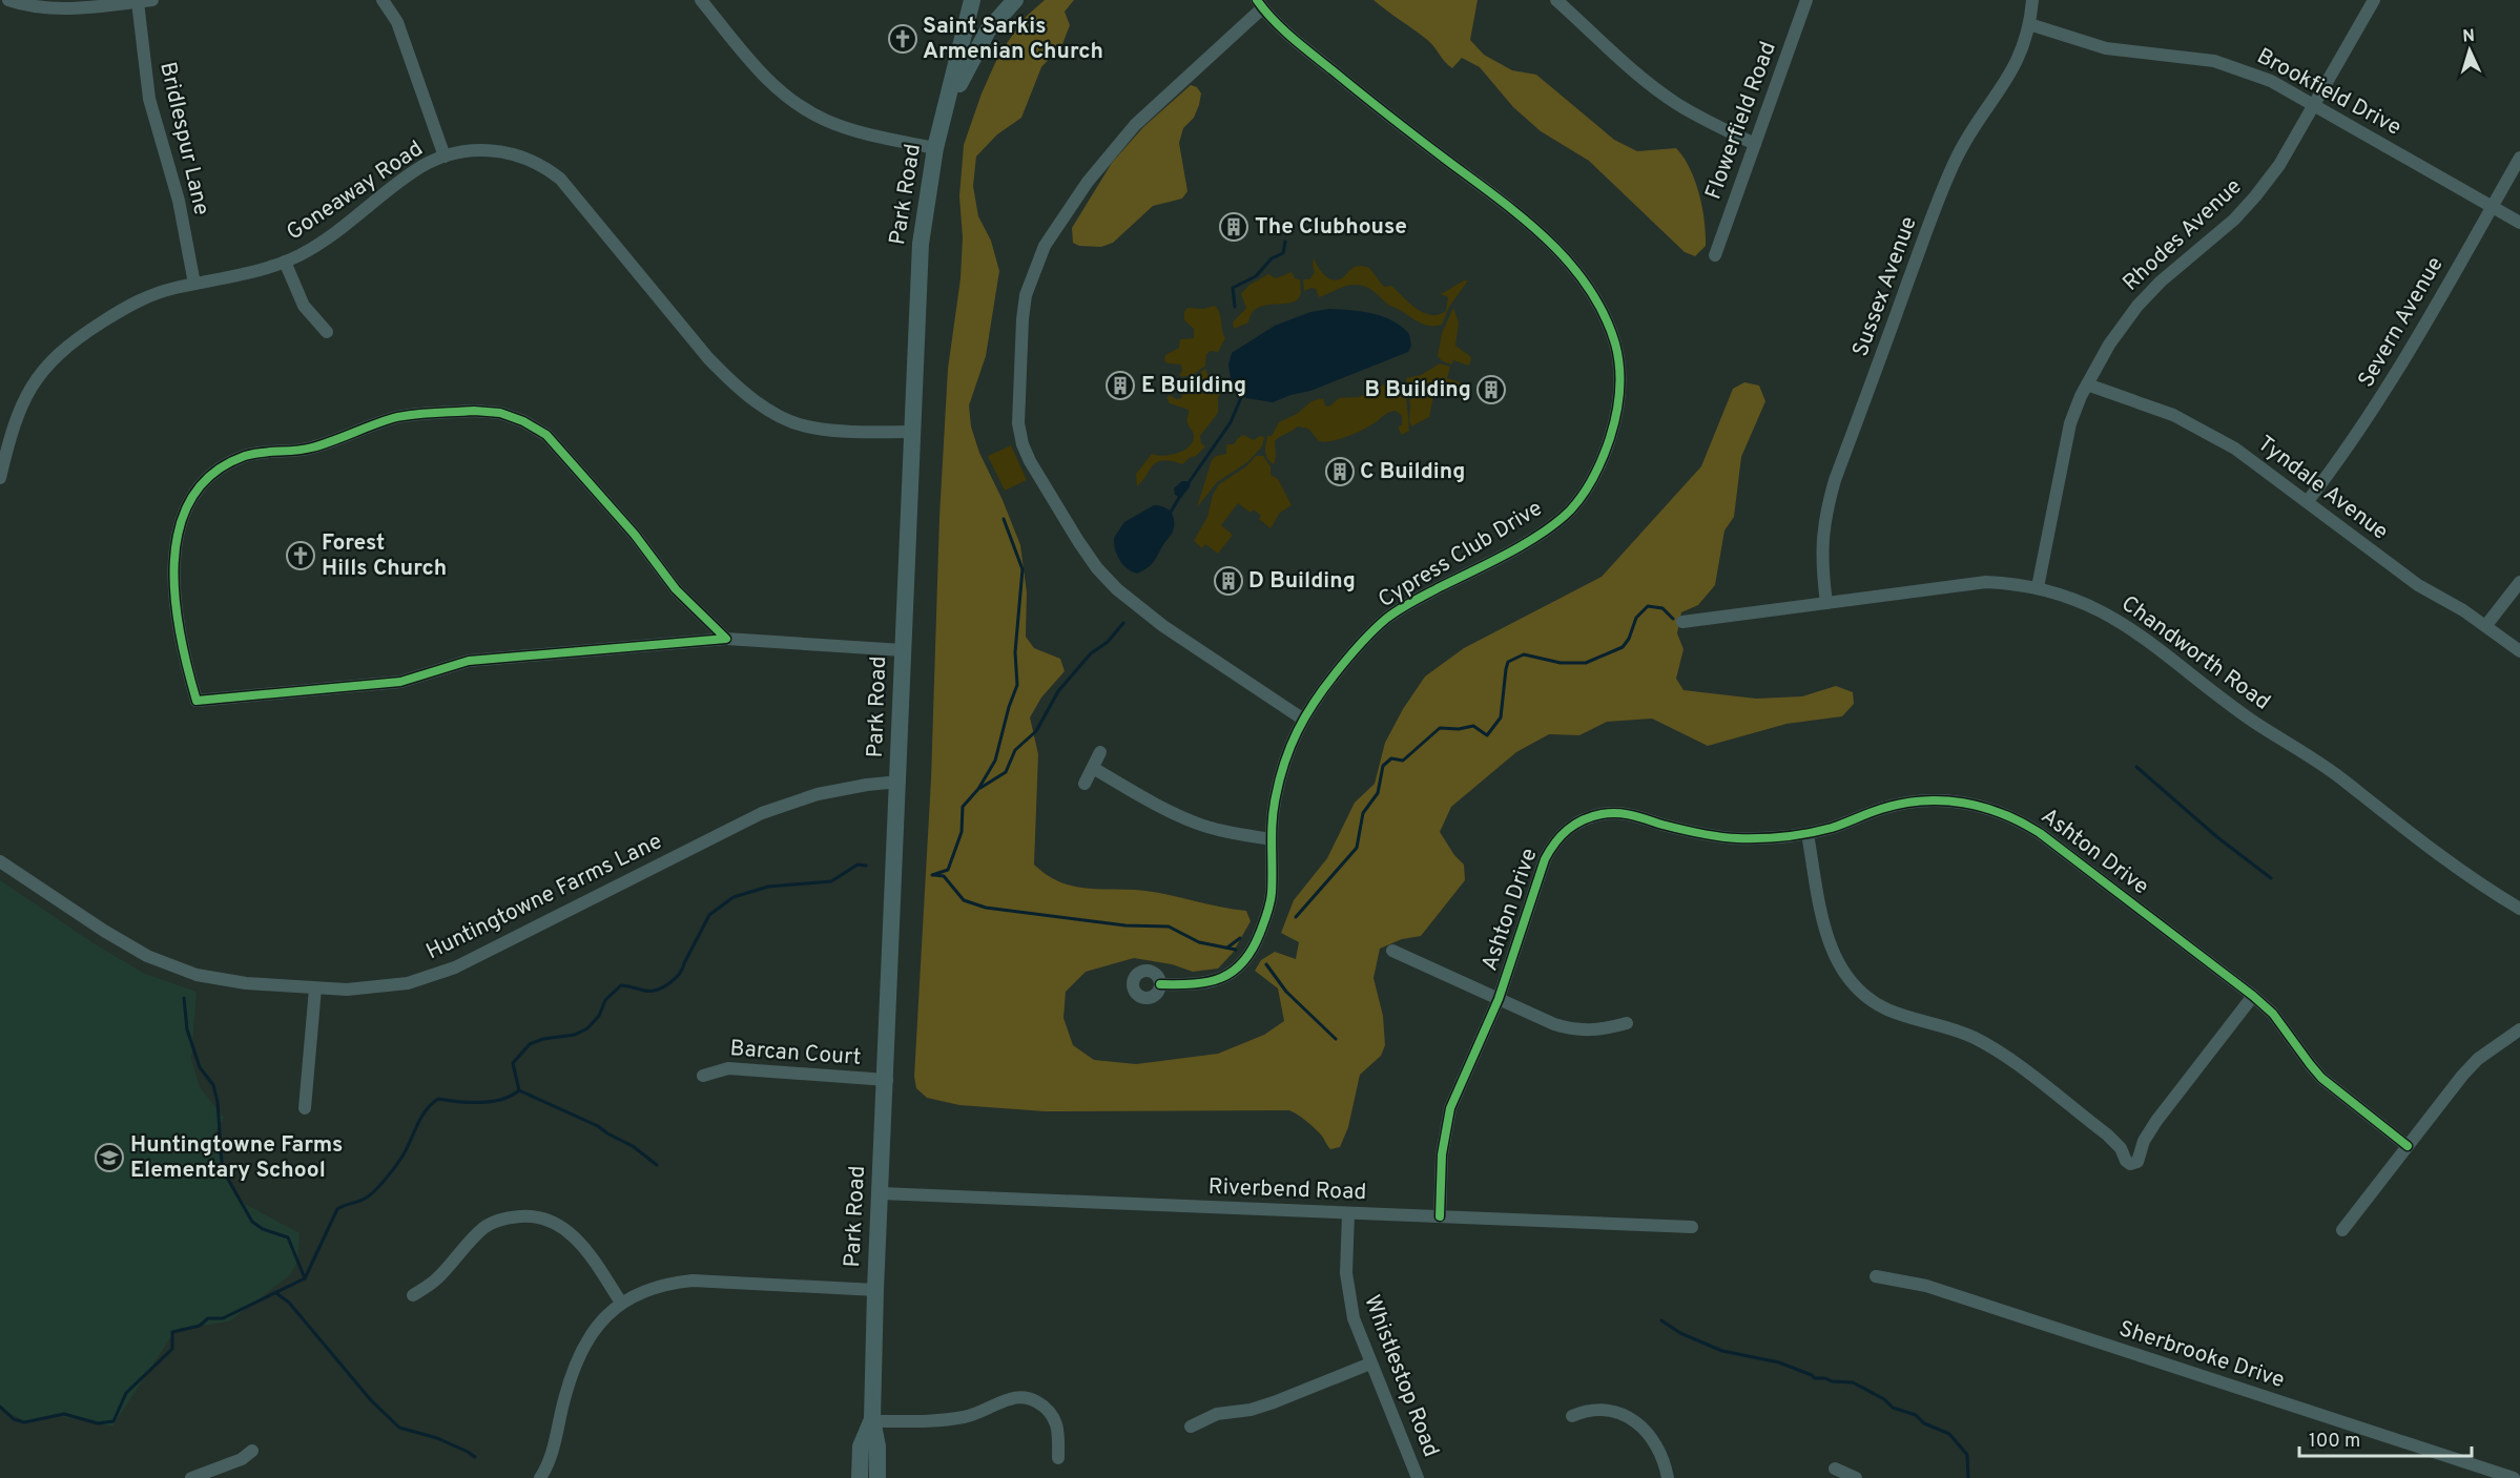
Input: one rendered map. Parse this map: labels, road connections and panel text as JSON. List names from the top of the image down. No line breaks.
{"streets":{"main road":["Park Road"],"street":["Brookfield Drive","Flowerfield Road","Bridlespur Lane","Goneaway Road","Rhodes Avenue","Sussex Avenue","Severn Avenue","Tyndale Avenue","Cypress Club Drive","Chandworth Road","Ashton Drive","Huntingtowne Farms Lane","Barcan Court","Riverbend Road","Sherbrooke Drive","Whistlestop Road"]},"crossings":[["Brookfield Drive","Rhodes Avenue"],["Brookfield Drive","Sussex Avenue"],["Brookfield Drive","Severn Avenue"],["Bridlespur Lane","Goneaway Road"],["Goneaway Road","Park Road"],["Park Road","Huntingtowne Farms Lane"],["Park Road","Barcan Court"],["Park Road","Riverbend Road"],["Rhodes Avenue","Tyndale Avenue"],["Rhodes Avenue","Chandworth Road"],["Sussex Avenue","Chandworth Road"],["Severn Avenue","Tyndale Avenue"],["Ashton Drive","Riverbend Road"],["Riverbend Road","Whistlestop Road"]],"places":{"church":["Saint Sarkis Armenian Church","Forest Hills Church"],"building":["The Clubhouse","E Building","B Building","C Building","D Building"],"school or university":["Huntingtowne Farms Elementary School"]},"scale_bar":"100 m","north":"top"}
